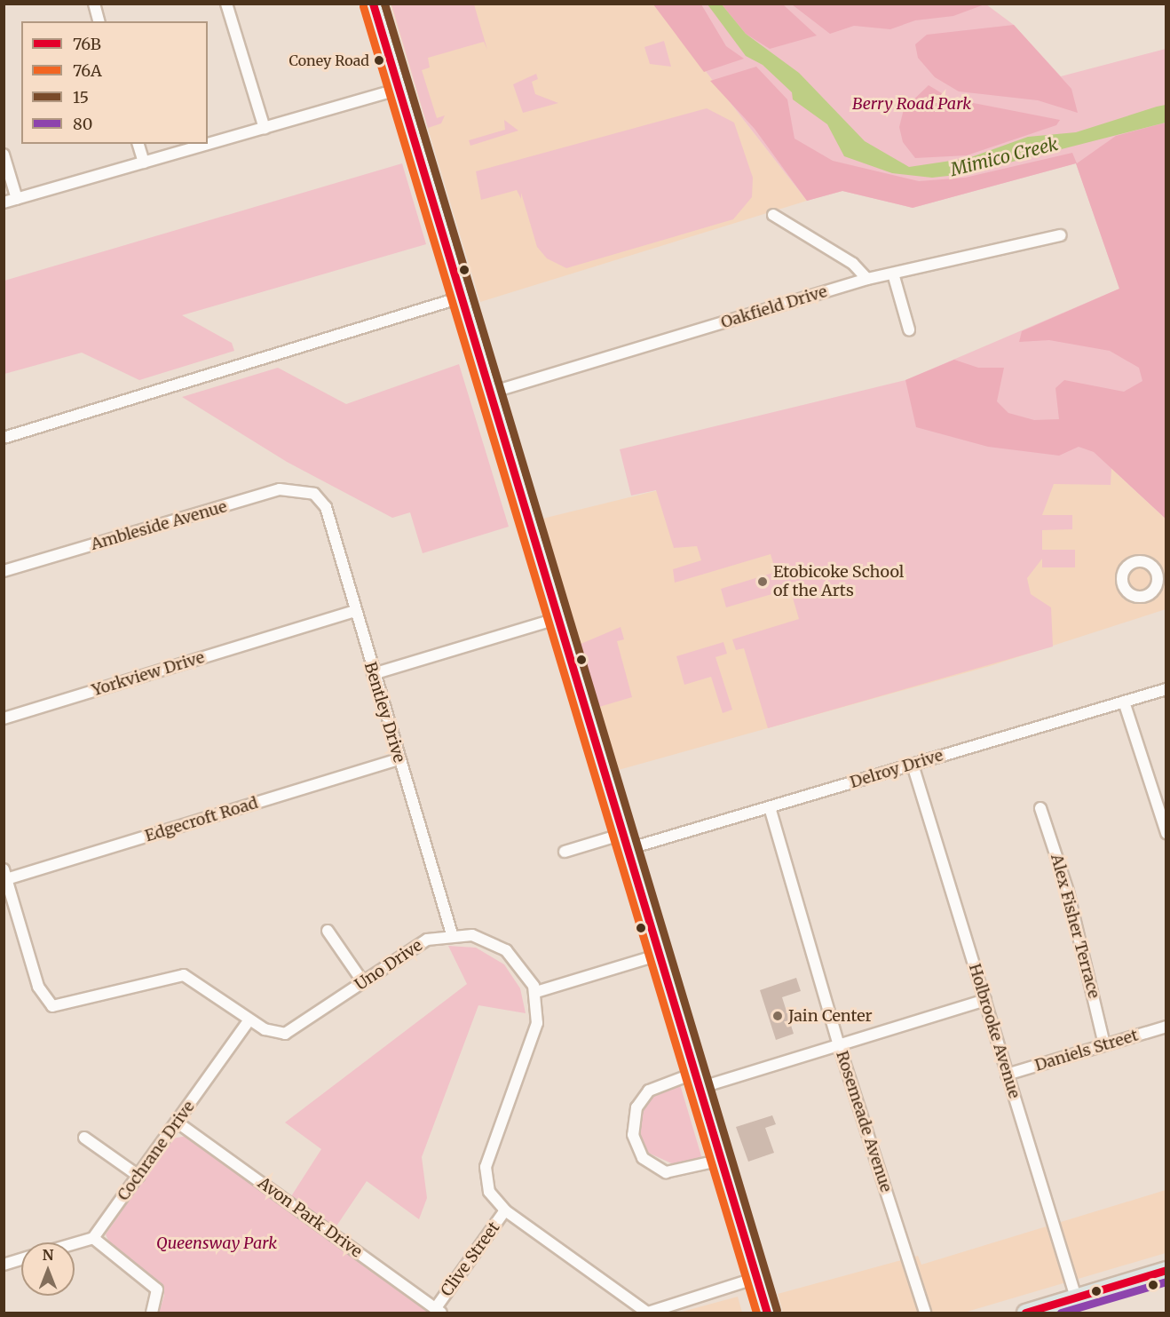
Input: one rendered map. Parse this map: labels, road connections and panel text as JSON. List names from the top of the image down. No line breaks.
{"streets":{"street":["Oakfield Drive","Ambleside Avenue","Yorkview Drive","Bentley Drive","Delroy Drive","Edgecroft Road","Alex Fisher Terrace","Uno Drive","Holbrooke Avenue","Daniels Street","Rosemeade Avenue","Cochrane Drive","Avon Park Drive","Clive Street"]},"crossings":[["Ambleside Avenue","Bentley Drive"],["Yorkview Drive","Bentley Drive"],["Bentley Drive","Edgecroft Road"],["Bentley Drive","Uno Drive"],["Delroy Drive","Holbrooke Avenue"],["Delroy Drive","Rosemeade Avenue"],["Edgecroft Road","Uno Drive"],["Alex Fisher Terrace","Daniels Street"],["Uno Drive","Cochrane Drive"],["Holbrooke Avenue","Daniels Street"],["Cochrane Drive","Avon Park Drive"],["Avon Park Drive","Clive Street"]],"water":["Mimico Creek"],"parks":["Berry Road Park","Queensway Park"],"places":["Coney Road","Etobicoke School of the Arts","Jain Center"],"lines":["transit line 76B","transit line 15","transit line 76A","transit line 80"],"legend":["76B","76A","15","80"],"north":"top"}
